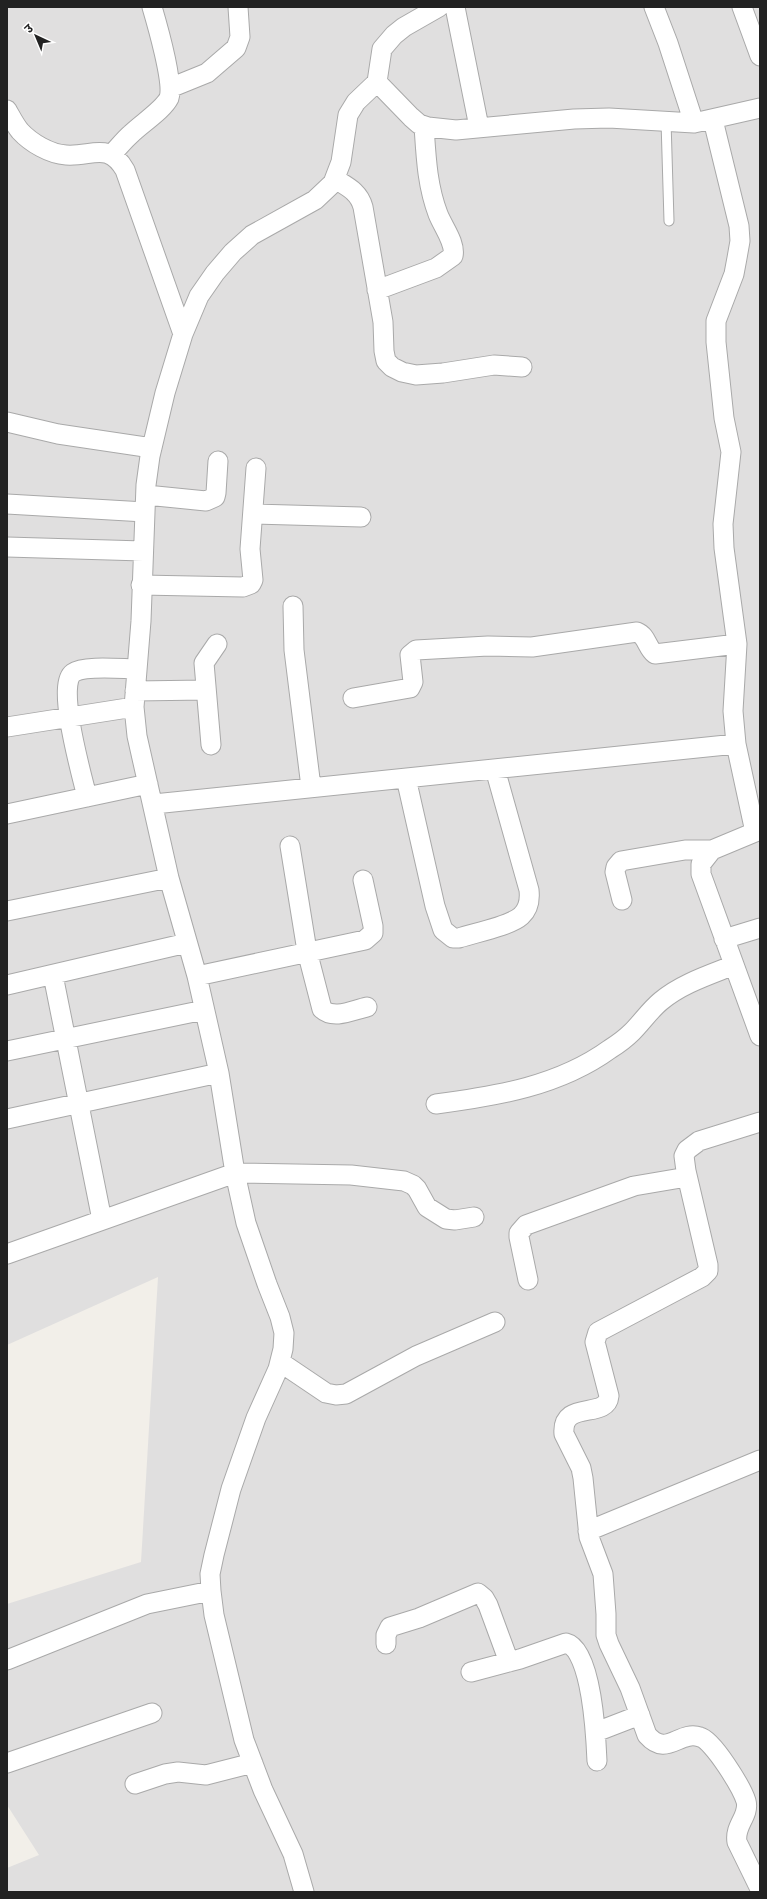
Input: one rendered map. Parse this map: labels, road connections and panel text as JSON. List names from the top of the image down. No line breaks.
{"north":"top left"}
